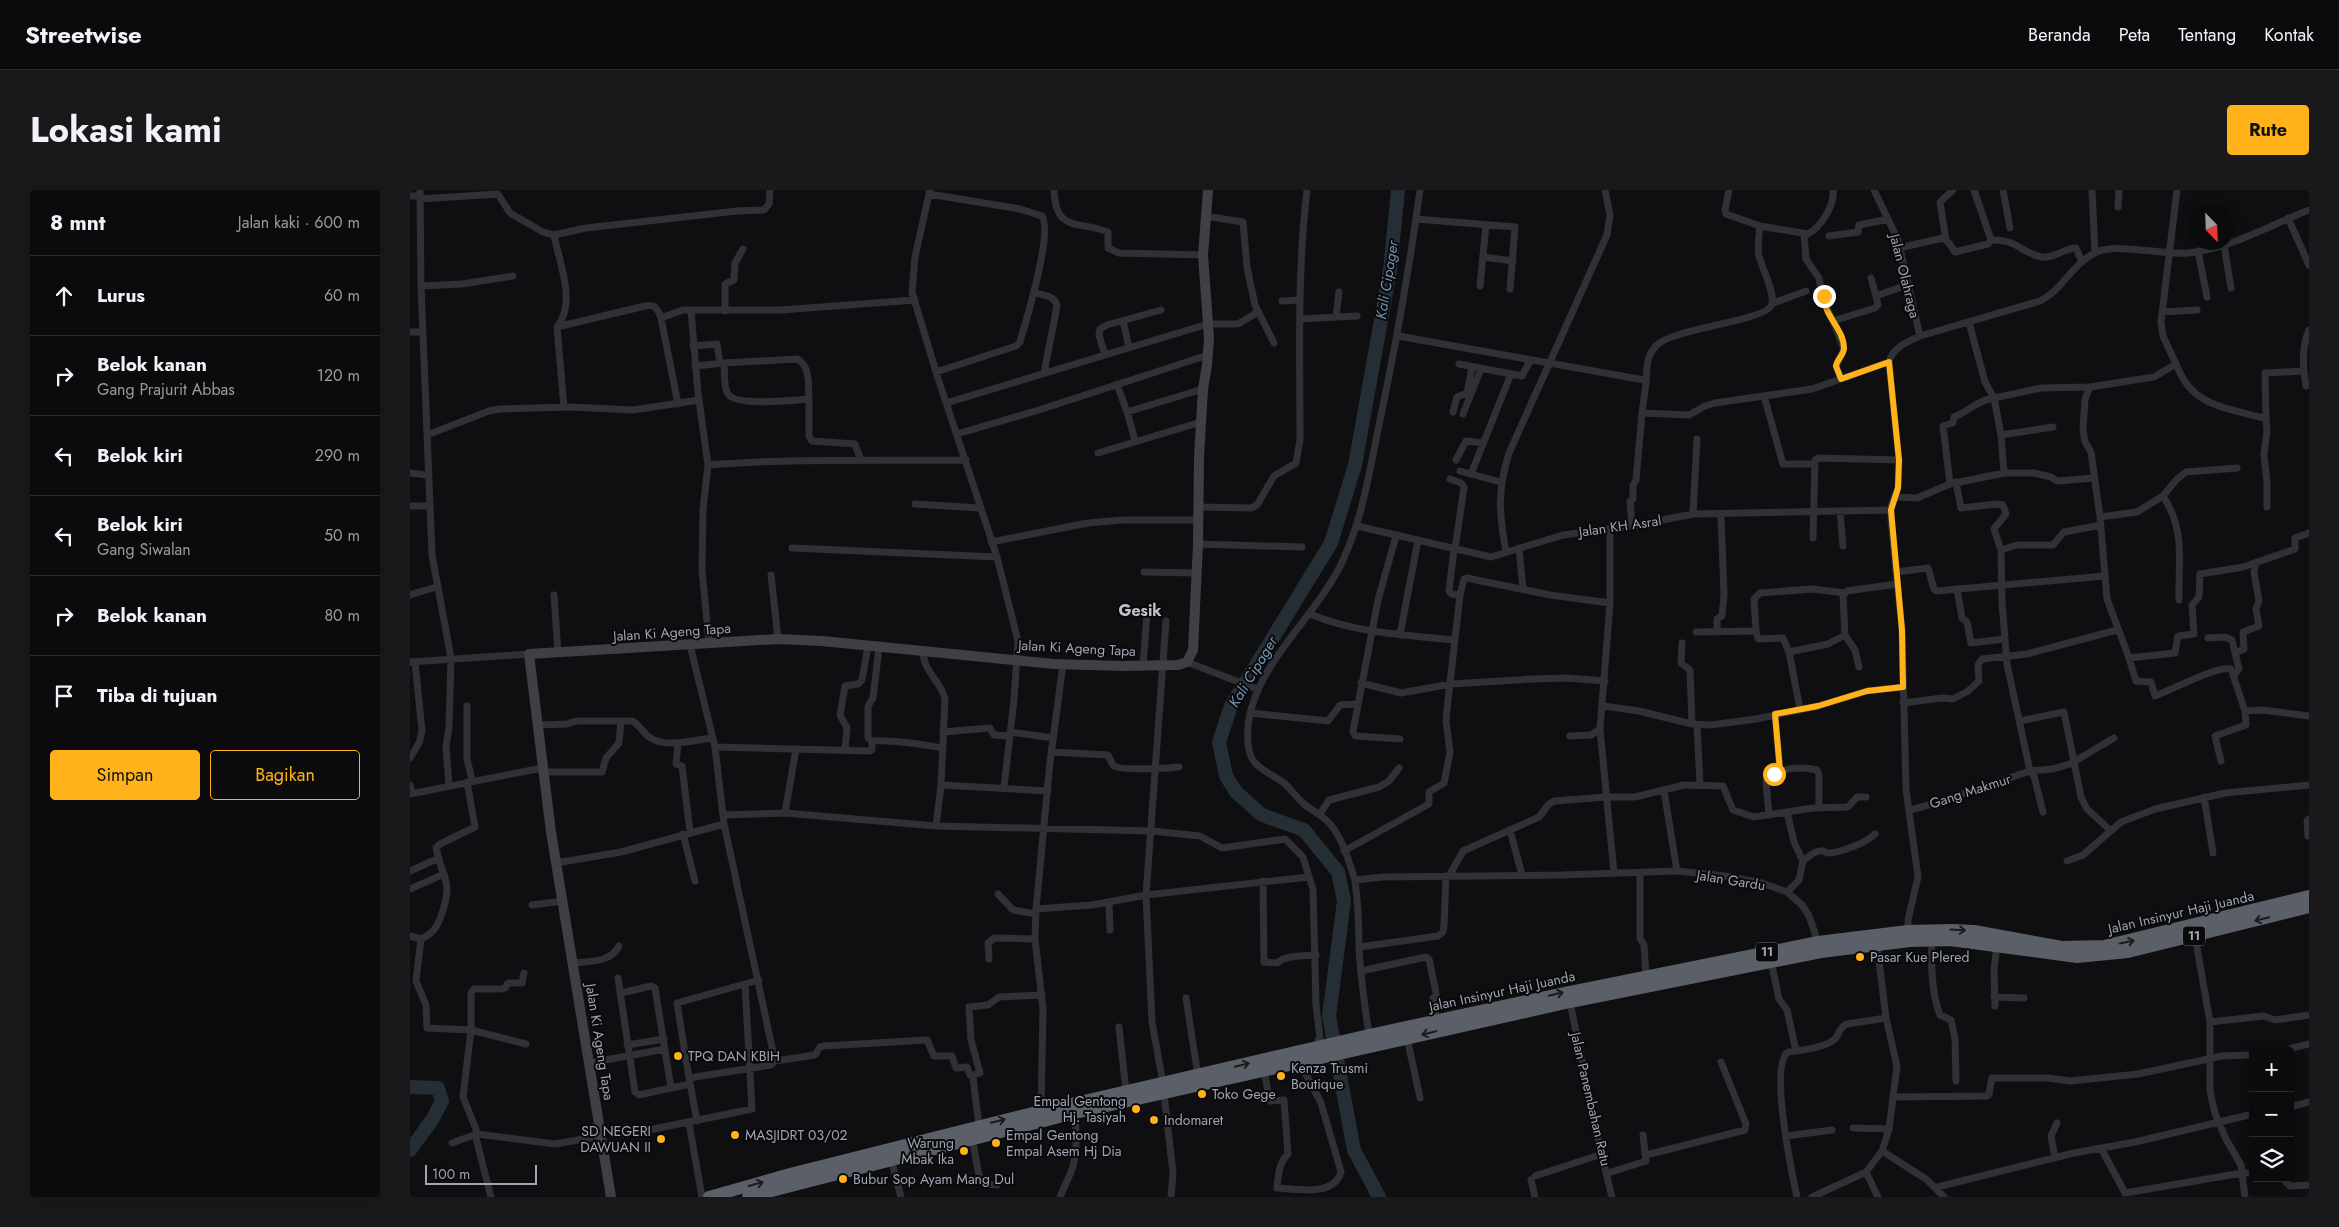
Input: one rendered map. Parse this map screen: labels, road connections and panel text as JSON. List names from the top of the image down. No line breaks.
{"streets":{"highway":["Jalan Insinyur Haji Juanda","11"],"street":["Jalan Olahraga","Jalan KH Asral","Jalan Ki Ageng Tapa","Gang Makmur","Jalan Gardu","Jalan Panembahan Ratu"]},"crossings":[["Jalan Gardu","Jalan Insinyur Haji Juanda"],["Jalan Insinyur Haji Juanda","Jalan Panembahan Ratu"]],"districts":["Gesik"],"water":["Kali Cipager"],"places":["Pasar Kue Plered","TPQ DAN KBIH","Kenza Trusmi Boutique","Toko Gege","Empal Gentong Hj. Tasiyah","Indomaret","MASJIDRT 03/02","SD NEGERI DAWUAN II","Empal Gentong Empal Asem Hj Dia","Warung Mbak Ika","Bubur Sop Ayam Mang Dul"],"scale_bar":"100 m","north":"bottom right","page":{"header":"Streetwise","nav":["Beranda","Peta","Tentang","Kontak"],"title":"Lokasi kami","buttons":["Rute",["Simpan","Bagikan"]],"heading":["8 mnt","Jalan kaki · 600 m"],"list":[["Lurus","60 m"],["Belok kanan","Gang Prajurit Abbas","120 m"],["Belok kiri","290 m"],["Belok kiri","Gang Siwalan","50 m"],["Belok kanan","80 m"],"Tiba di tujuan"],"map_buttons":["+","−"],"scale":"100 m"}}
